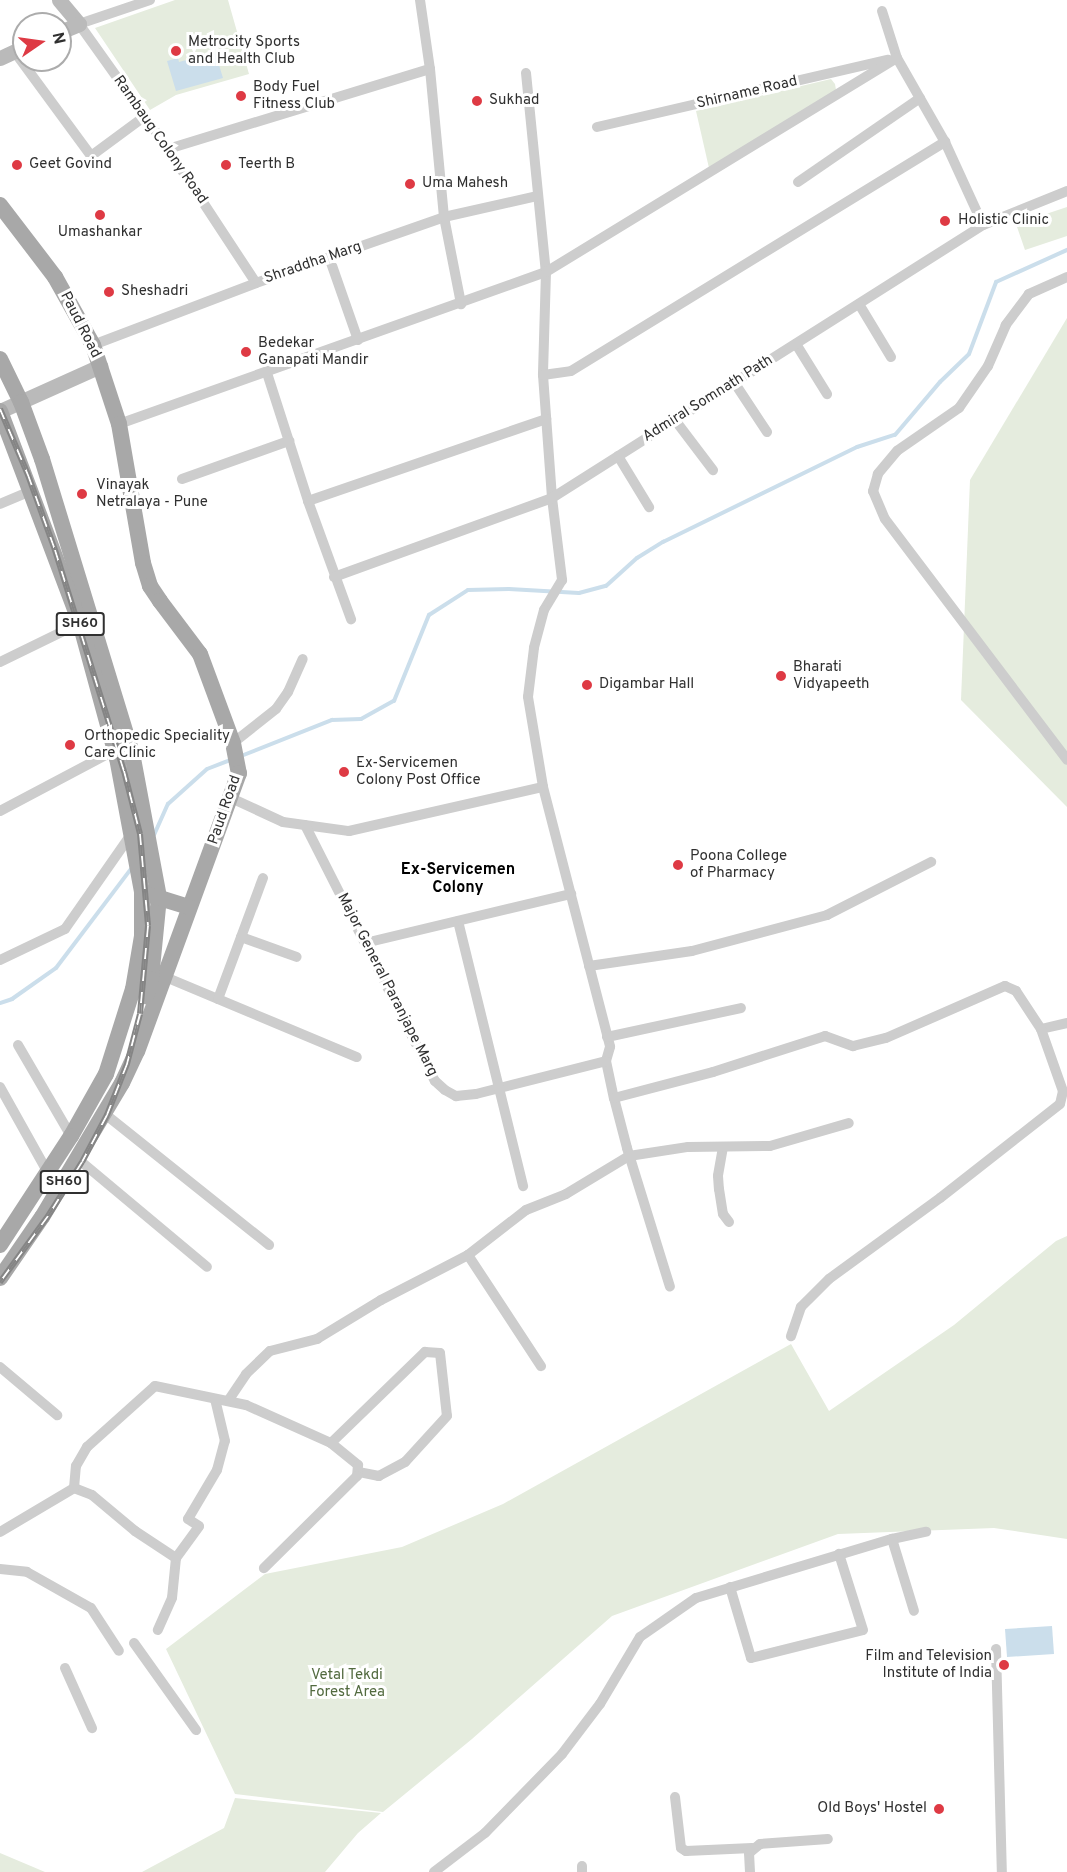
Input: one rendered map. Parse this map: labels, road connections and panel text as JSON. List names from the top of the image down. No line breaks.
{"streets":{"main road":["Paud Road","SH60"],"street":["Shirname Road","Rambaug Colony Road","Shraddha Marg","Admiral Somnath Path","Major General Paranjape Marg"]},"crossings":[["Rambaug Colony Road","Shraddha Marg"],["Shraddha Marg","Paud Road"]],"districts":["Ex-Servicemen Colony"],"parks":["Vetal Tekdi Forest Area"],"places":["Metrocity Sports and Health Club","Body Fuel Fitness Club","Sukhad","Geet Govind","Teerth B","Uma Mahesh","Umashankar","Holistic Clinic","Sheshadri","Bedekar Ganapati Mandir","Vinayak Netralaya - Pune","Bharati Vidyapeeth","Digambar Hall","Orthopedic Speciality Care Clinic","Ex-Servicemen Colony Post Office","Poona College of Pharmacy","Film and Television Institute of India","Old Boys' Hostel"],"north":"right"}
